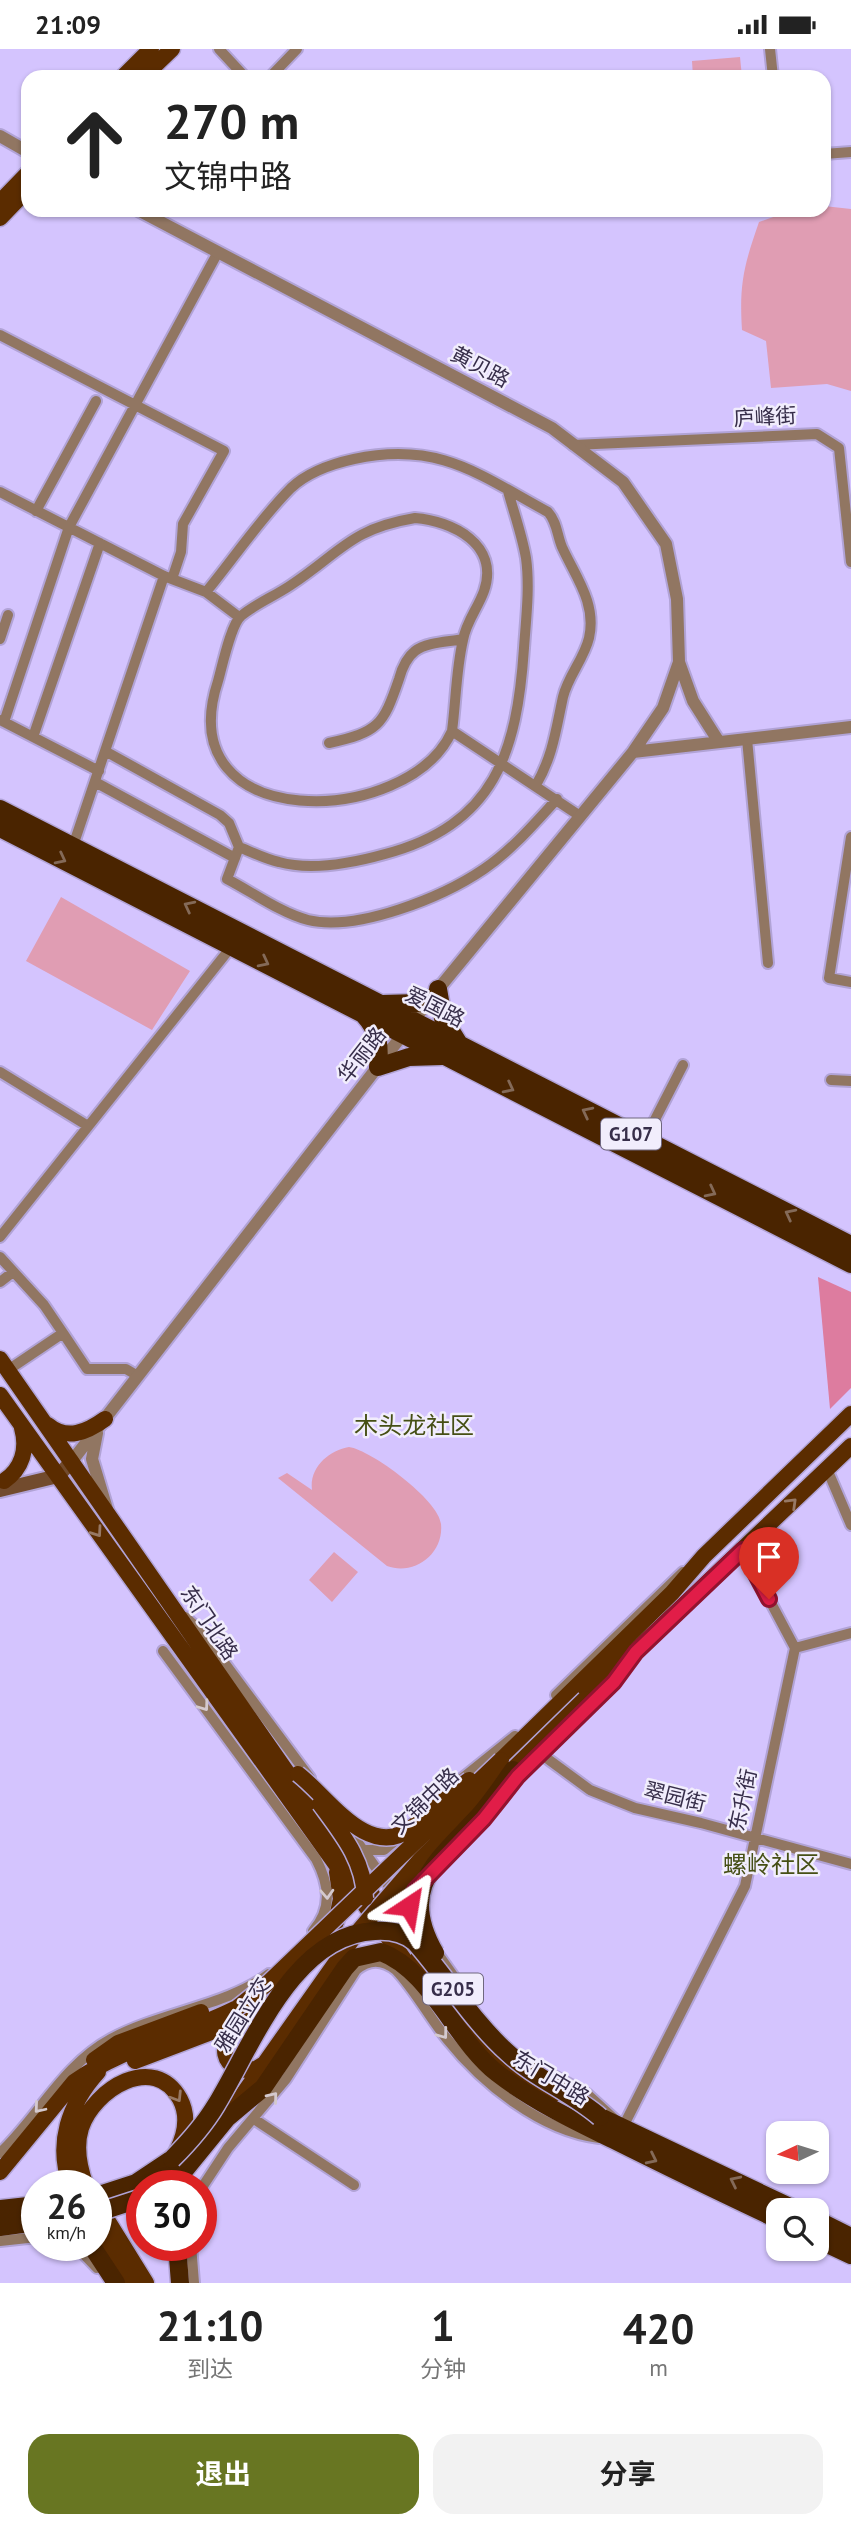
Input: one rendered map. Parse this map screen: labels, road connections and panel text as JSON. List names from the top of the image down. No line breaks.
{"streets":{"highway":["爱国路","G107","文锦中路","G205","雅园立交","东门中路"],"main road":["东门北路"],"street":["黄贝路","庐峰街","华丽路","翠园街","东升街"]},"crossings":[["黄贝路","庐峰街"],["黄贝路","华丽路"],["爱国路","华丽路"],["华丽路","东门北路"],["东门北路","东门中路"],["翠园街","东升街"],["东升街","东门中路"],["文锦中路","G205"],["G205","东门中路"],["雅园立交","东门中路"]],"districts":["木头龙社区","螺岭社区"],"north":"left","page":{"status":"21:09","turn":["270 m","文锦中路"],"speed":"26 km/h","limit":"30","eta":["21:10","到达","1","分钟","420","m"],"buttons":["退出","分享"]}}
